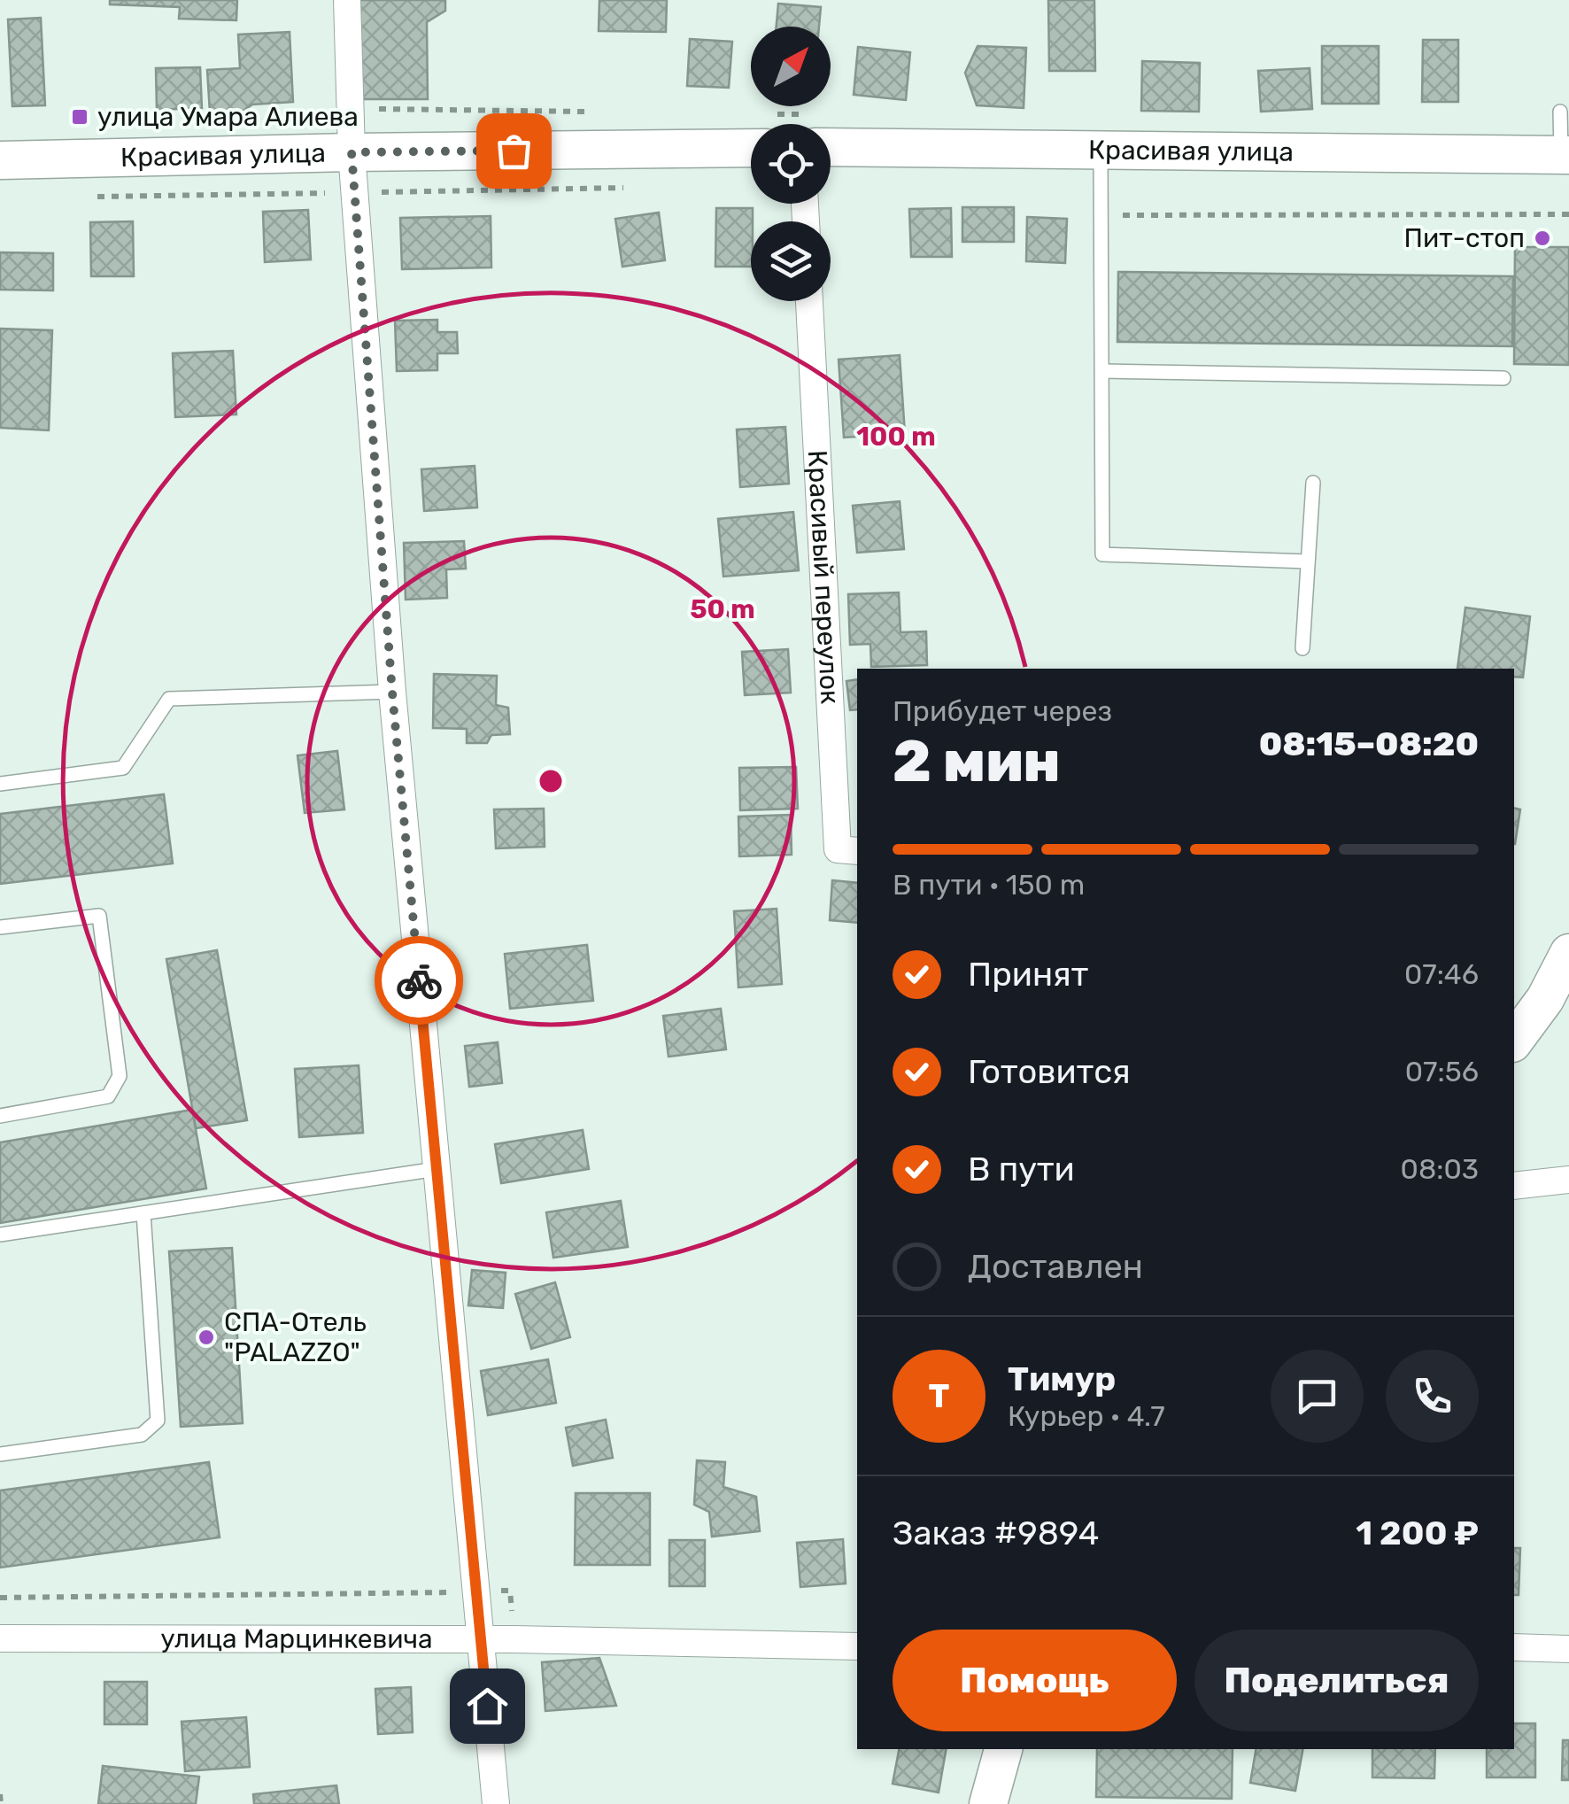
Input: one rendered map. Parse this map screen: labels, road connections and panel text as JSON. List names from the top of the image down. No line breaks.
{"streets":{"main road":["Красивая улица"],"street":["Красивый переулок","улица Марцинкевича"]},"places":{"transit":["улица Умара Алиева"],"other":["Пит-стоп","СПА-Отель \"PALAZZO\""]},"north":"top right","page":{"heading":["2 мин","Прибудет через","08:15–08:20"],"panel":["Тимур","Курьер · 4.7","Заказ #9894","1 200 ₽"],"bar":"В пути · 150 m","list":[["Принят","07:46"],["Готовится","07:56"],["В пути","08:03"],"Доставлен"],"round":"Т","buttons":["Помощь","Поделиться"]},"rings":["100 m","50 m"]}
